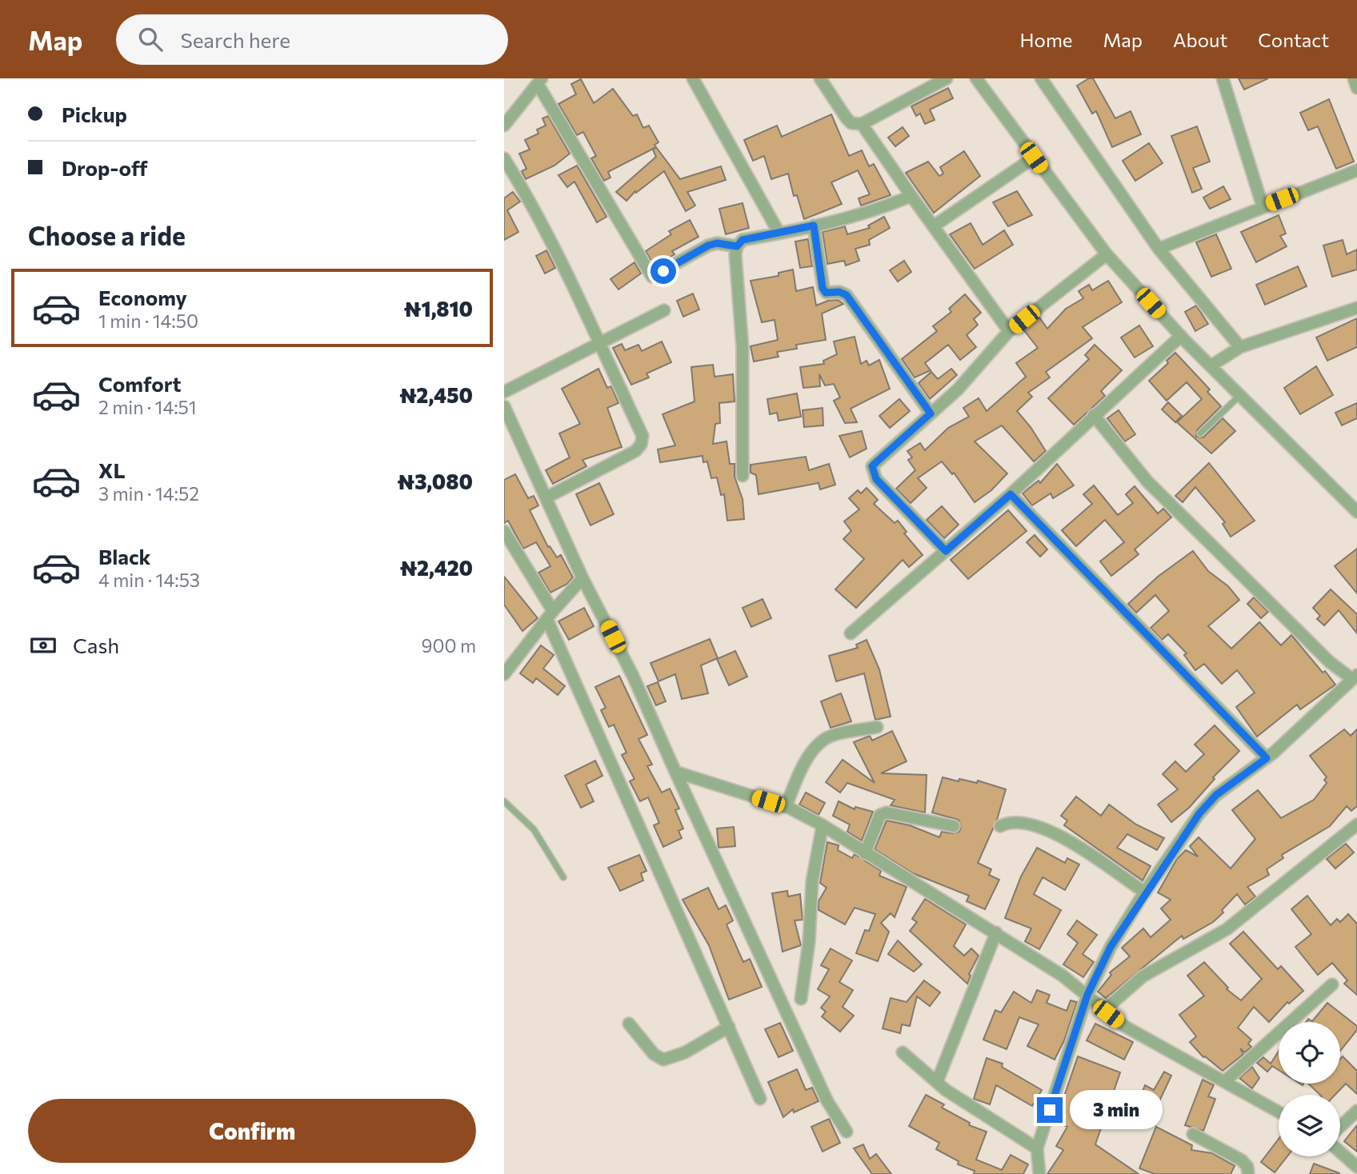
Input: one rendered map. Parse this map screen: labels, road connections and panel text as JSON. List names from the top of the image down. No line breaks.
{"page":{"header":"Map","search":"Search here","nav":["Home","Map","About","Contact"],"banner":["Pickup","Drop-off"],"heading":"Choose a ride","list":[{"name":"Economy","note":"1 min · 14:50","value":"₦1,810"},{"name":"Comfort","note":"2 min · 14:51","value":"₦2,450"},{"name":"XL","note":"3 min · 14:52","value":"₦3,080"},{"name":"Black","note":"4 min · 14:53","value":"₦2,420"}],"pay":["Cash","900 m"],"buttons":"Confirm","bubble":"3 min"}}
